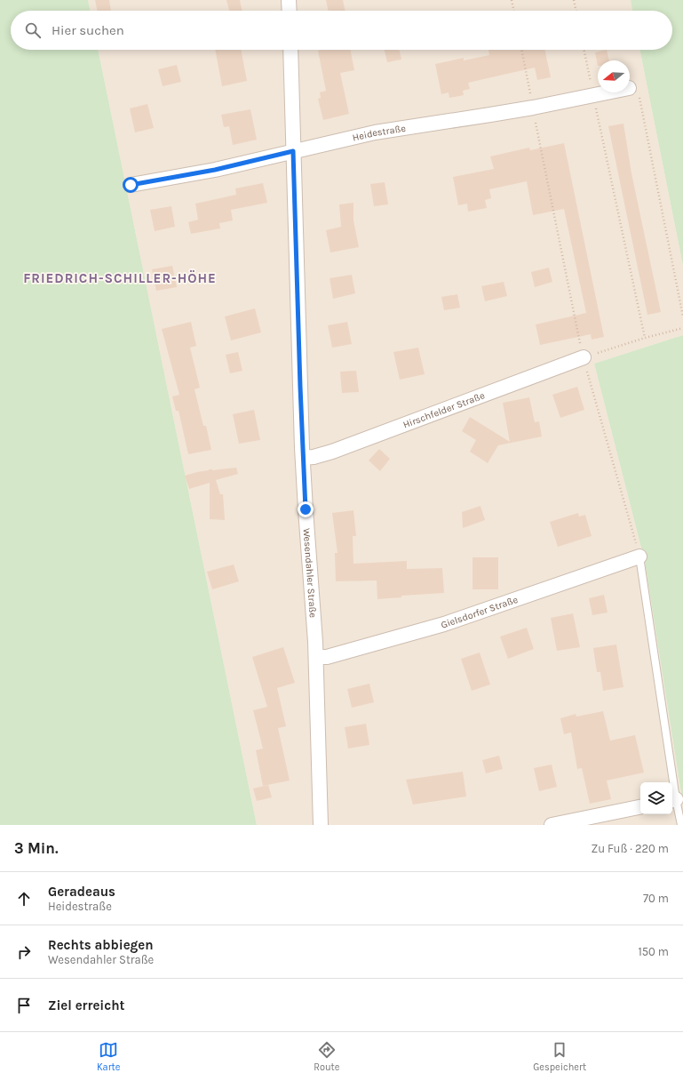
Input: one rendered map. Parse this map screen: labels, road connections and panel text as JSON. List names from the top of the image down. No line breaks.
{"streets":{"street":["Heidestraße","Hirschfelder Straße","Wesendahler Straße","Gielsdorfer Straße"]},"crossings":[["Heidestraße","Wesendahler Straße"],["Hirschfelder Straße","Wesendahler Straße"],["Wesendahler Straße","Gielsdorfer Straße"]],"districts":["FRIEDRICH-SCHILLER-HÖHE"],"north":"left","page":{"search":"Hier suchen","heading":["3 Min.","Zu Fuß · 220 m"],"list":[["Geradeaus","Heidestraße","70 m"],["Rechts abbiegen","Wesendahler Straße","150 m"],"Ziel erreicht"],"nav":["Karte","Route","Gespeichert"]}}
